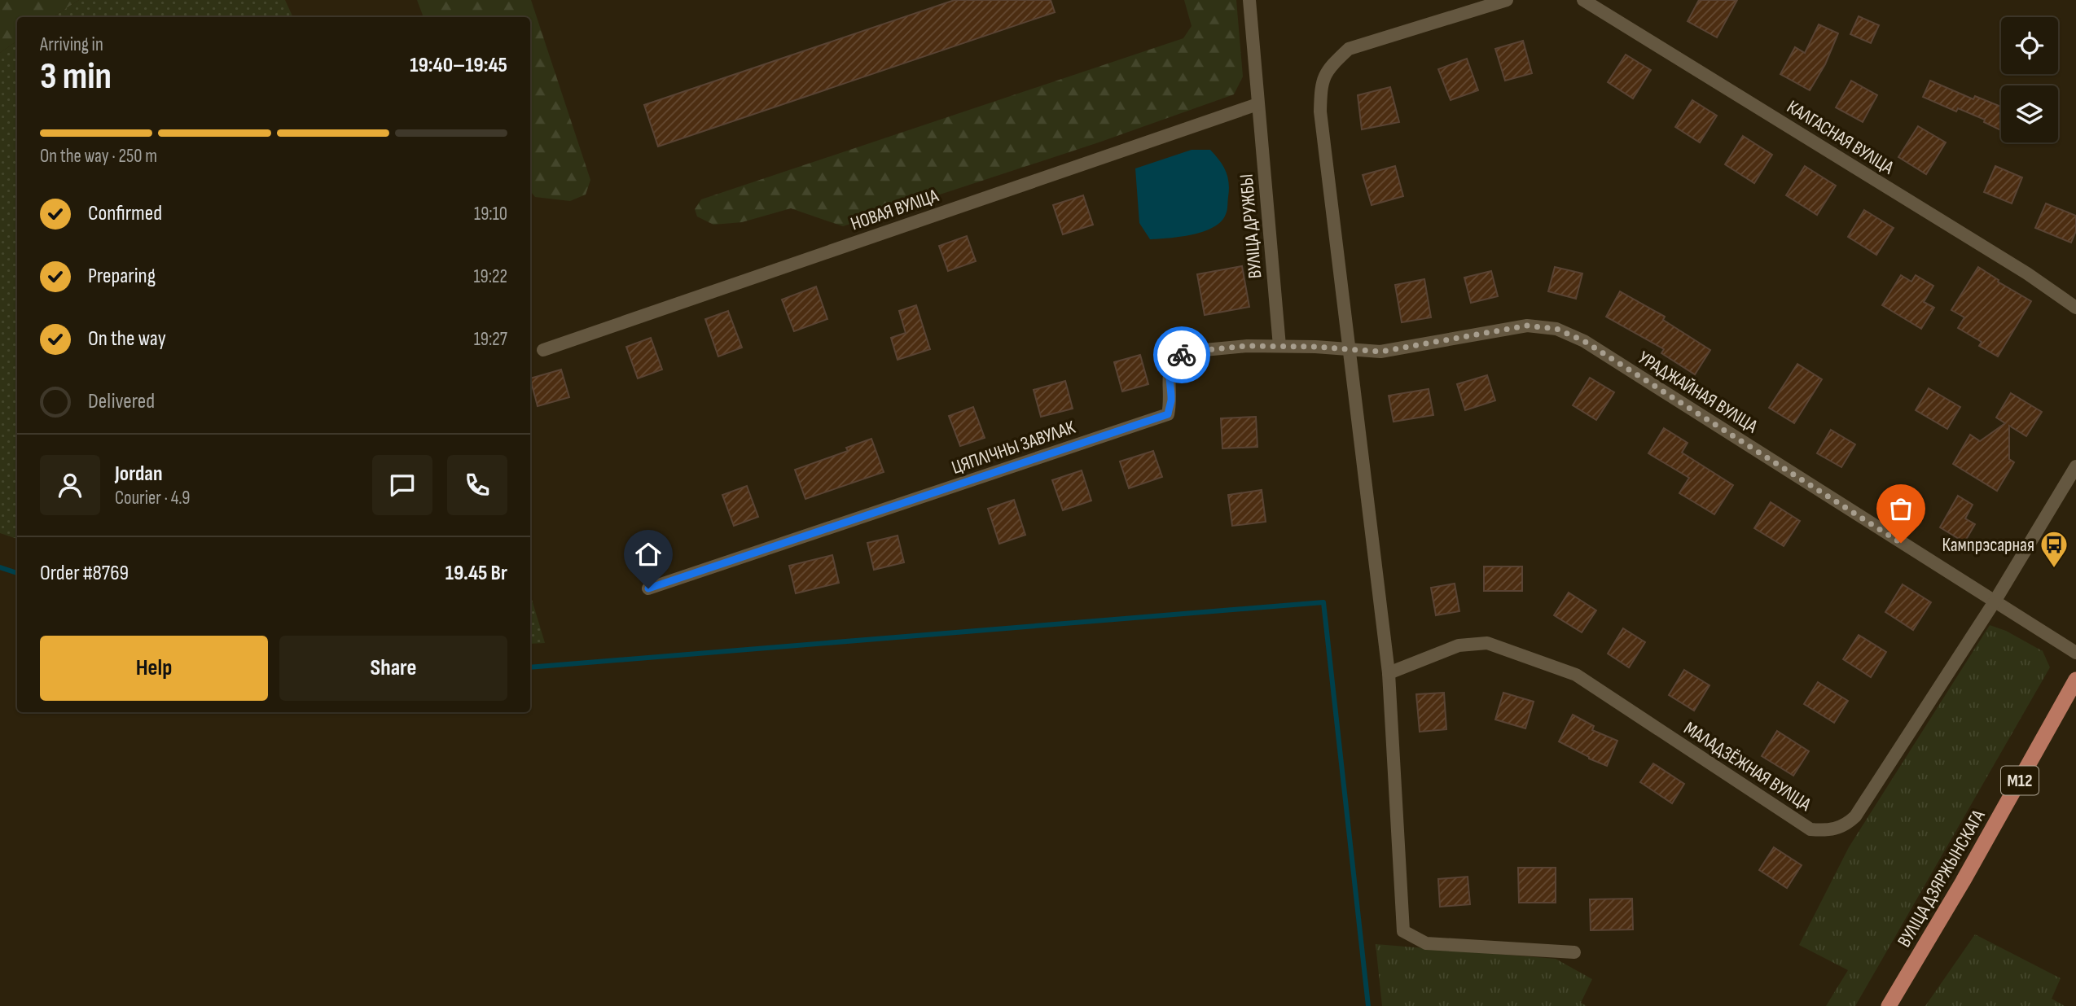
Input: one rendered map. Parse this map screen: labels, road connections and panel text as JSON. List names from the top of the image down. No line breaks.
{"streets":{"main road":["М12","ВУЛІЦА ДЗЯРЖЫНСКАГА"],"street":["КАЛГАСНАЯ ВУЛІЦА","НОВАЯ ВУЛІЦА","ВУЛІЦА ДРУЖБЫ","УРАДЖАЙНАЯ ВУЛІЦА","ЦЯПЛІЧНЫ ЗАВУЛАК","МАЛАДЗЁЖНАЯ ВУЛІЦА"]},"crossings":[["НОВАЯ ВУЛІЦА","ВУЛІЦА ДРУЖБЫ"],["ВУЛІЦА ДРУЖБЫ","ЦЯПЛІЧНЫ ЗАВУЛАК"],["УРАДЖАЙНАЯ ВУЛІЦА","ЦЯПЛІЧНЫ ЗАВУЛАК"],["УРАДЖАЙНАЯ ВУЛІЦА","МАЛАДЗЁЖНАЯ ВУЛІЦА"]],"places":{"bus stop":["Кампрэсарная"]},"page":{"heading":["3 min","Arriving in","19:40–19:45"],"panel":["Jordan","Courier · 4.9","Order #8769","19.45 Br"],"bar":"On the way · 250 m","list":[["Confirmed","19:10"],["Preparing","19:22"],["On the way","19:27"],"Delivered"],"buttons":["Help","Share"]}}
